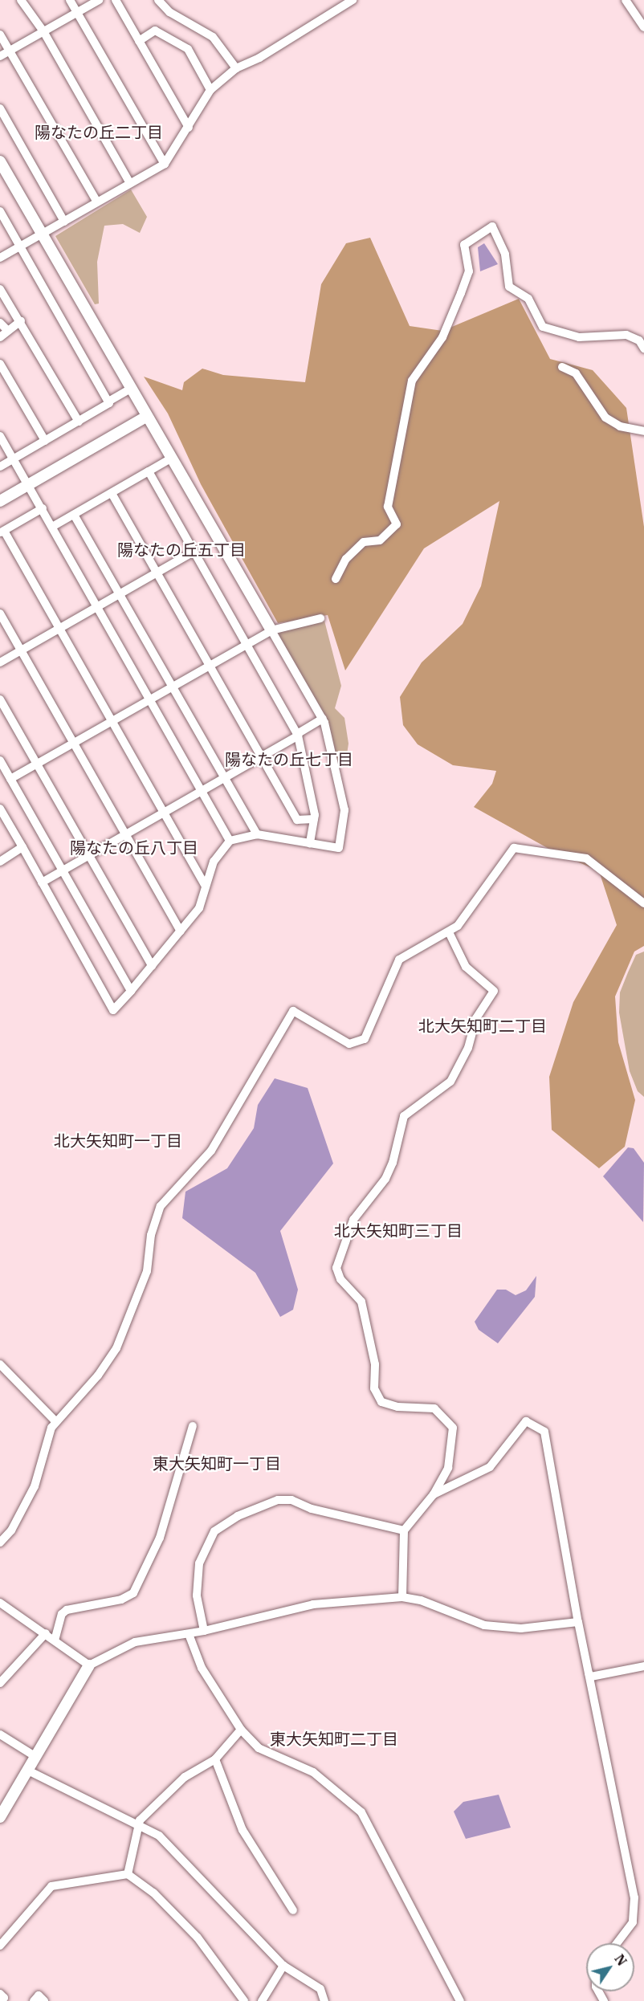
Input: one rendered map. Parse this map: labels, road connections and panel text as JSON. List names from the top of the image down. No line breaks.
{"districts":["陽なたの丘二丁目","陽なたの丘五丁目","陽なたの丘七丁目","陽なたの丘八丁目","北大矢知町二丁目","北大矢知町一丁目","北大矢知町三丁目","東大矢知町一丁目","東大矢知町二丁目"],"north":"top right"}
